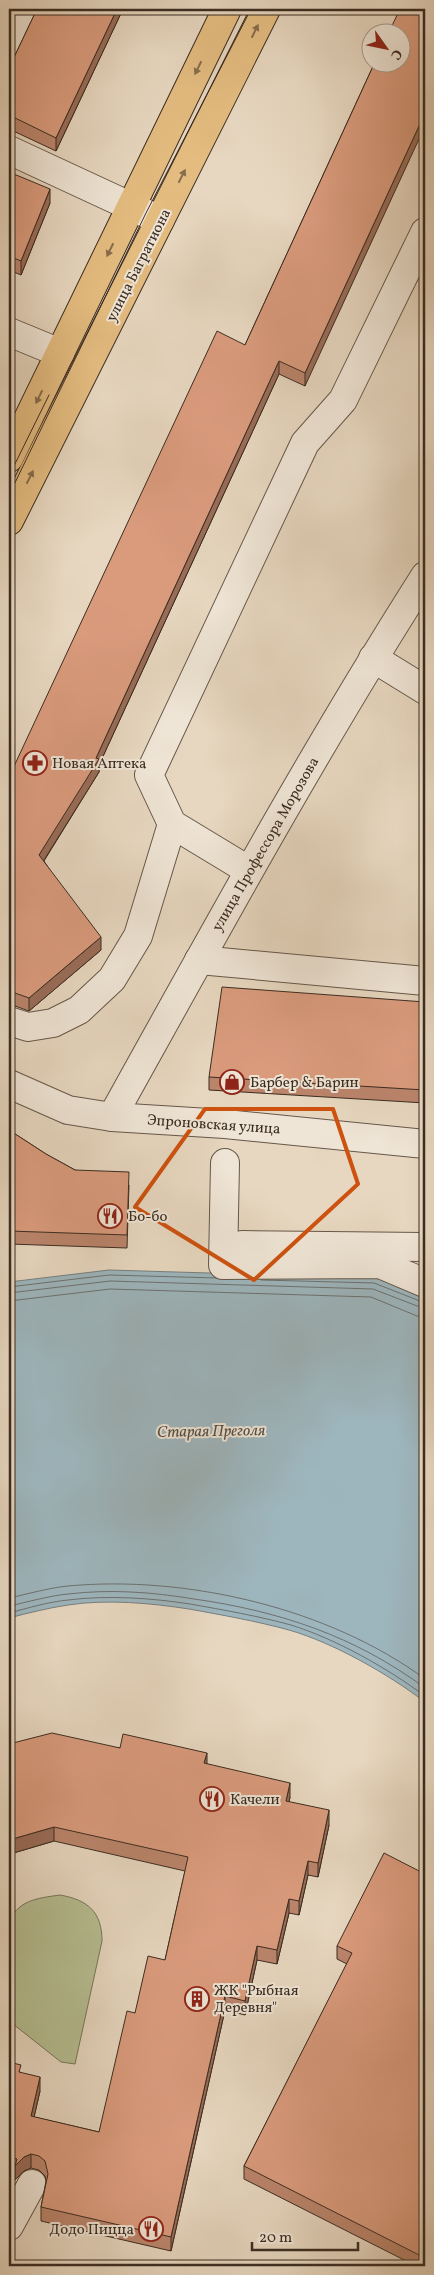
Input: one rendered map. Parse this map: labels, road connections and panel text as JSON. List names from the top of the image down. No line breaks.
{"streets":{"main road":["улица Багратиона"],"street":["улица Профессора Морозова","Эпроновская улица"]},"crossings":[["улица Профессора Морозова","Эпроновская улица"]],"water":["Старая Преголя"],"places":{"pharmacy":["Новая Аптека"],"shop":["Барбер & Барин"],"restaurant":["Бо-бо","Качели","Додо Пицца"],"building":["ЖК \"Рыбная Деревня\""]},"scale_bar":"20 m","north":"bottom right"}
